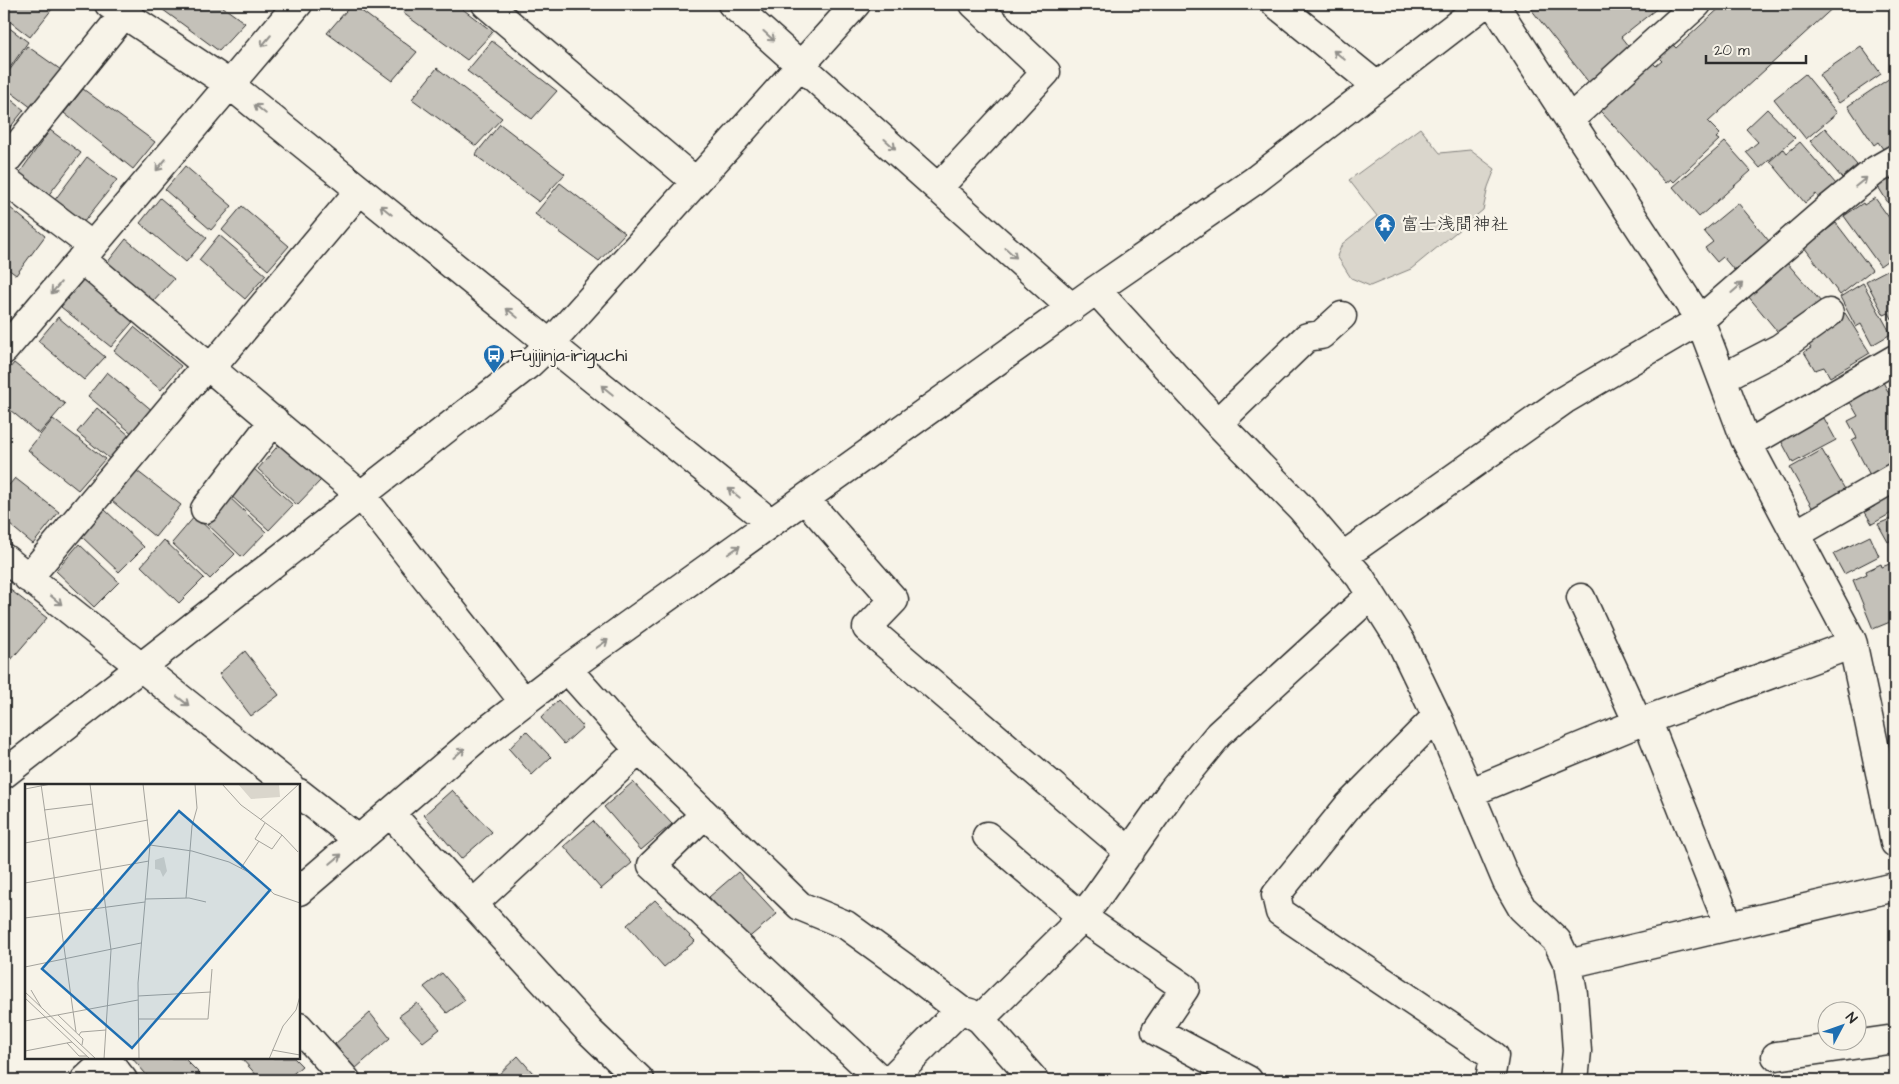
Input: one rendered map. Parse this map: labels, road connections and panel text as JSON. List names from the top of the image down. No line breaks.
{"places":{"temple":["富士浅間神社"],"bus stop":["Fujijinja-iriguchi"]},"scale_bar":"20 m","north":"top right"}
